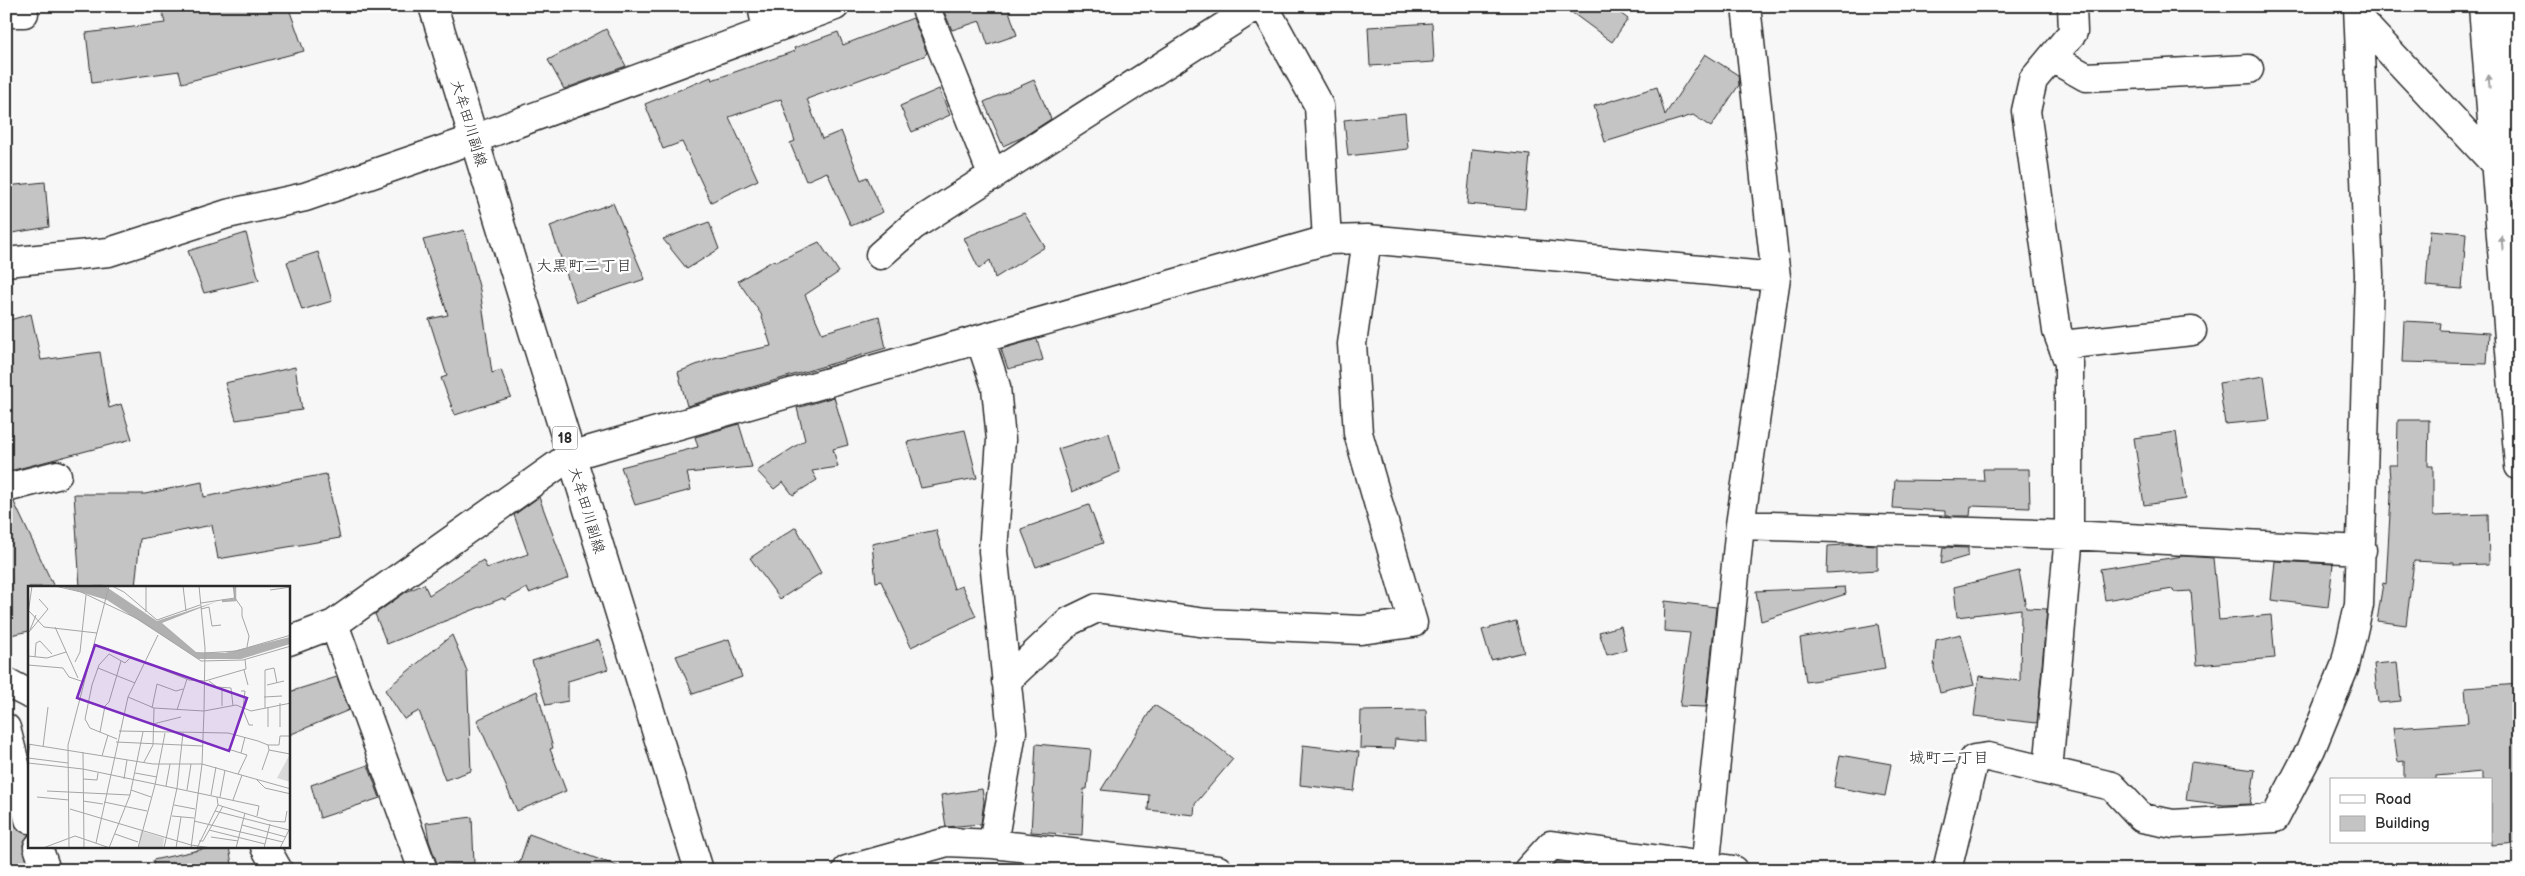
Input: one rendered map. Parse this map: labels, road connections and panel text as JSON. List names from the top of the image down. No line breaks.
{"streets":{"street":["大牟田川副線","18"]},"districts":["大黒町二丁目","城町二丁目"],"legend":["Road","Building"]}
